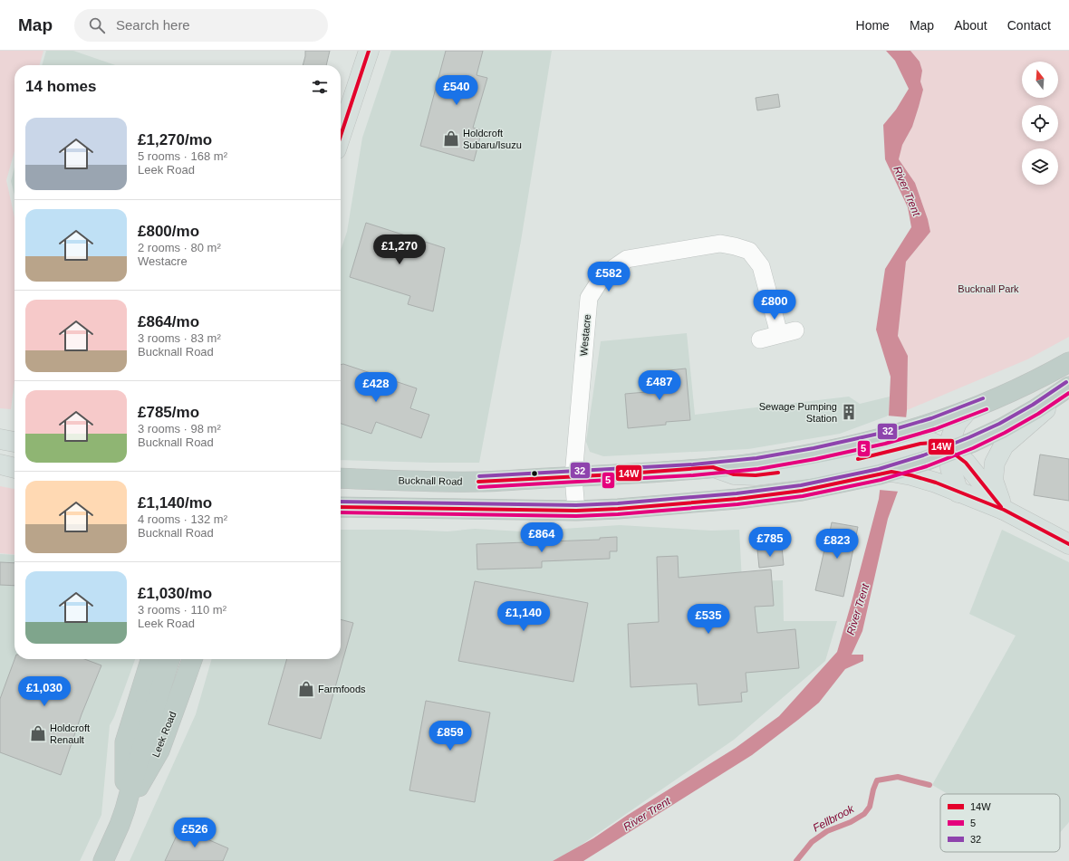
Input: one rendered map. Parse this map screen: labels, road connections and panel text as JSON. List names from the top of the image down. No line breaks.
{"streets":{"highway":["Bucknall Road","Leek Road"],"street":["Westacre"]},"crossings":[["Westacre","Bucknall Road"]],"water":["River Trent","Fellbrook"],"parks":["Bucknall Park"],"places":{"shop":["Holdcroft Subaru/Isuzu","Farmfoods","Holdcroft Renault"],"building":["Sewage Pumping Station"]},"lines":["transit line 14W","transit line 32","transit line 5"],"legend":["14W","5","32"],"north":"top","page":{"header":"Map","search":"Search here","nav":["Home","Map","About","Contact"],"heading":"14 homes","price":["£540","£1,270","£582","£800","£487","£428","£864","£785","£823","£1,140","£535","£1,030","£859","£526"],"list":[{"name":"£1,270/mo","note":"5 rooms · 168 m² · Leek Road"},{"name":"£800/mo","note":"2 rooms · 80 m² · Westacre"},{"name":"£864/mo","note":"3 rooms · 83 m² · Bucknall Road"},{"name":"£785/mo","note":"3 rooms · 98 m² · Bucknall Road"},{"name":"£1,140/mo","note":"4 rooms · 132 m² · Bucknall Road"},{"name":"£1,030/mo","note":"3 rooms · 110 m² · Leek Road"}]}}
